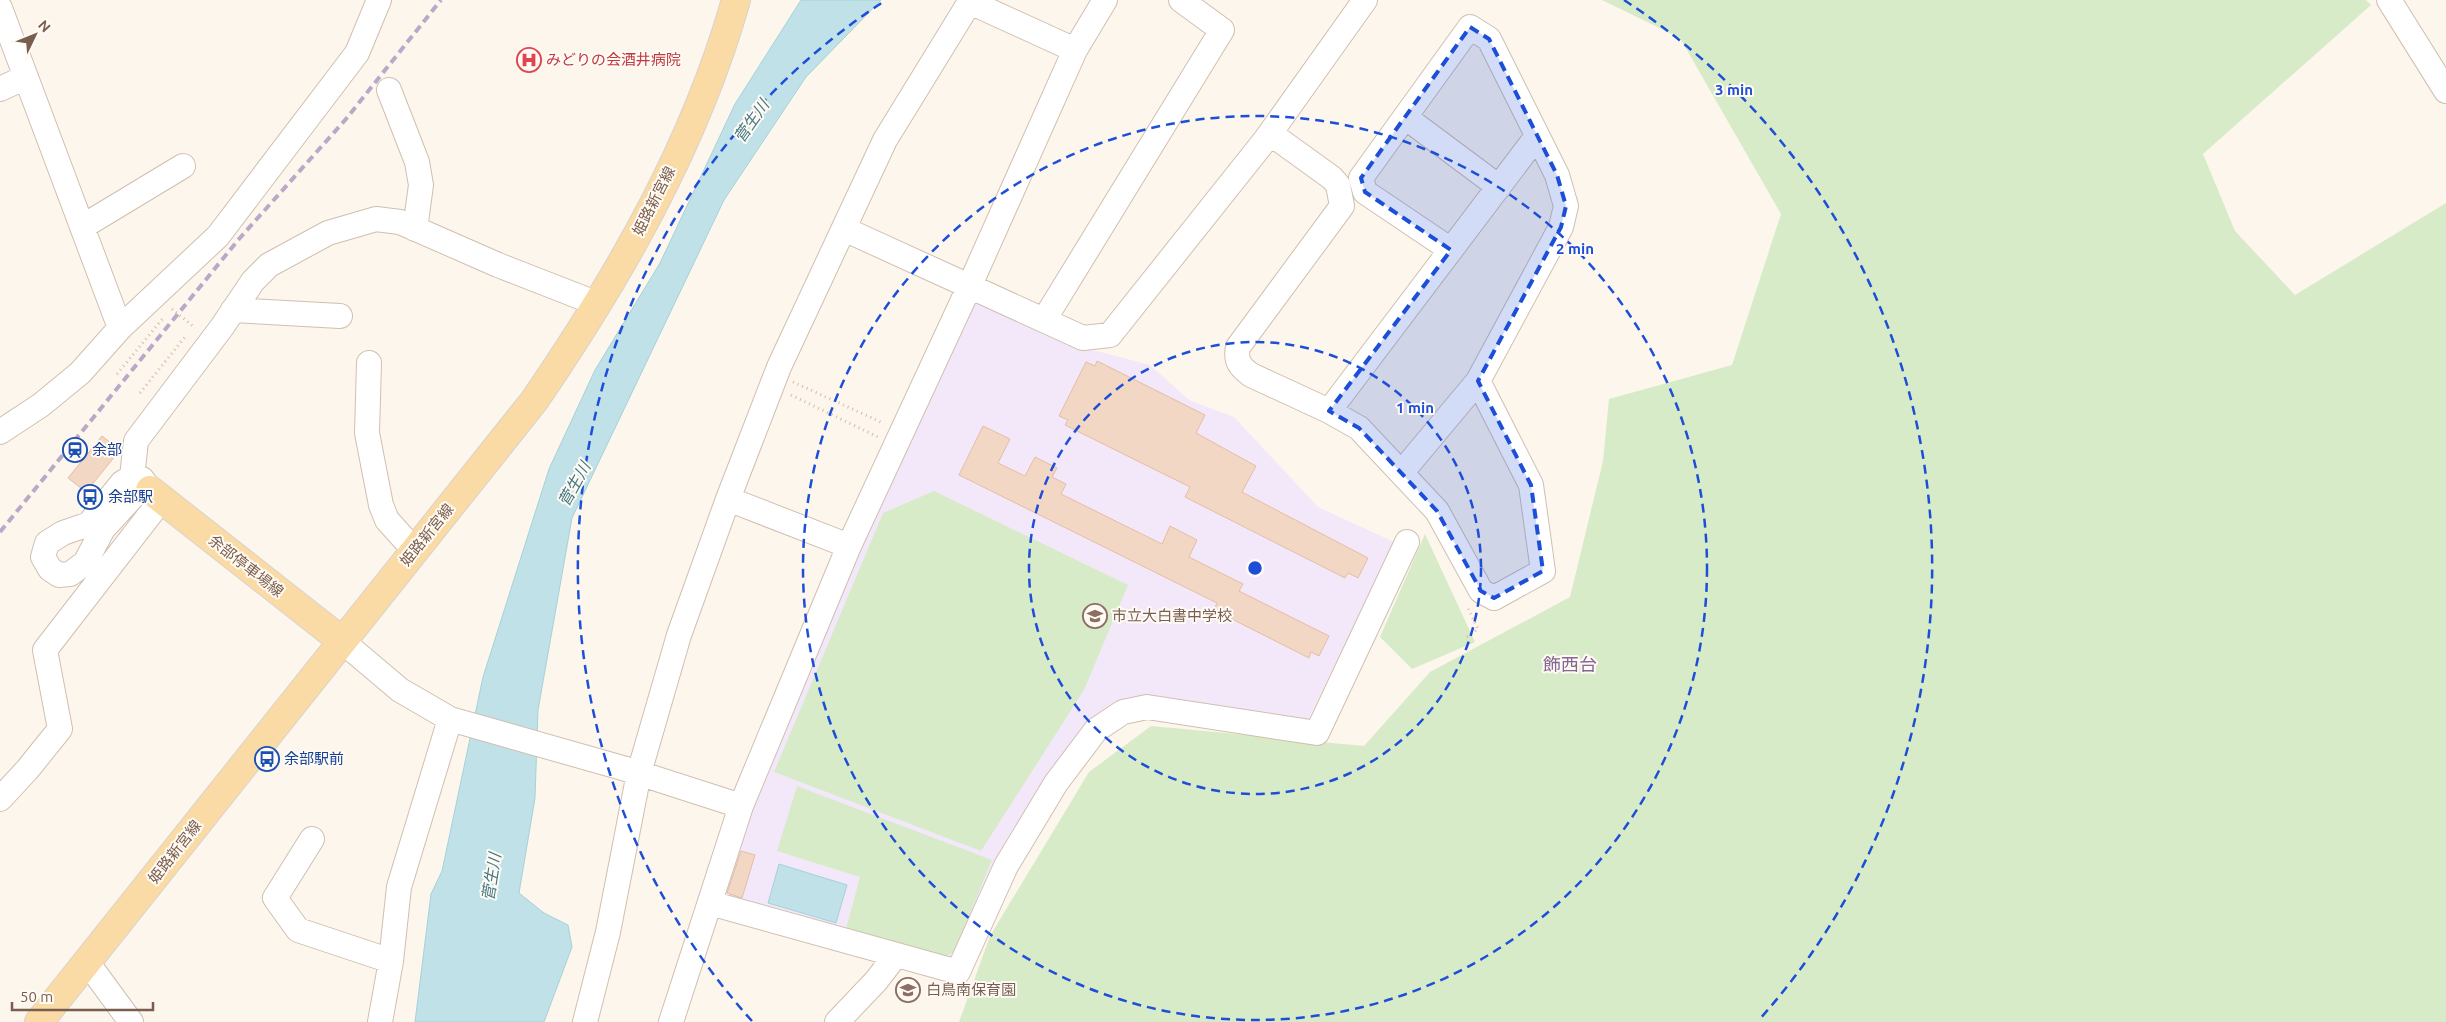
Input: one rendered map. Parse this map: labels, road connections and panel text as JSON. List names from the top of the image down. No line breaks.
{"streets":{"main road":["姫路新宮線","余部停車場線"]},"crossings":[["姫路新宮線","余部停車場線"]],"districts":["飾西台"],"water":["菅生川"],"places":{"hospital":["みどりの会酒井病院"],"station":["余部"],"bus stop":["余部駅","余部駅前"],"school or university":["市立大白書中学校","白鳥南保育園"]},"scale_bar":"50 m","north":"top right","rings":["3 min","2 min","1 min"]}
